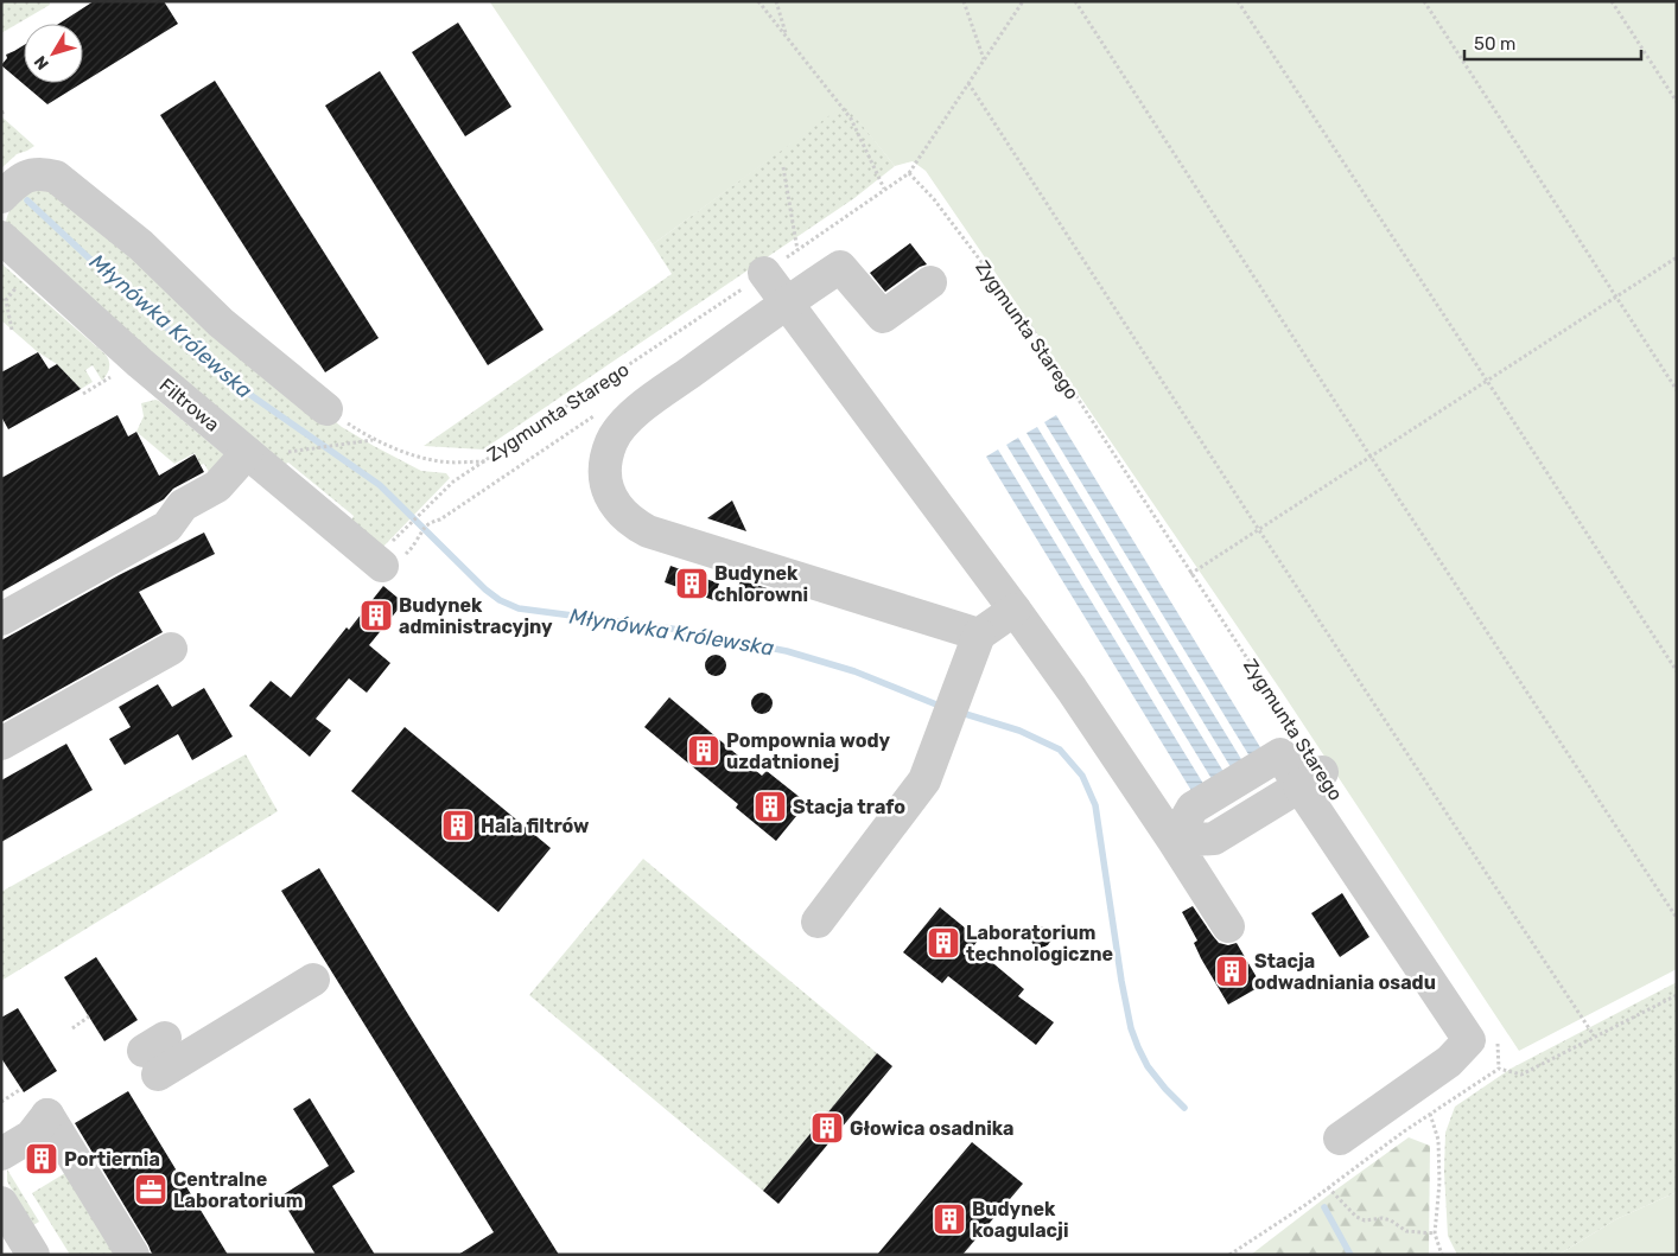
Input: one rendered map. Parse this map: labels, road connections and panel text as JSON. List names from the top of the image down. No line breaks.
{"streets":{"street":["Filtrowa"],"path":["Zygmunta Starego"]},"water":["Młynówka Królewska"],"places":{"building":["Budynek chlorowni","Budynek administracyjny","Pompownia wody uzdatnionej","Stacja trafo","Hala filtrów","Laboratorium technologiczne","Stacja odwadniania osadu","Głowica osadnika","Portiernia","Budynek koagulacji"],"office":["Centralne Laboratorium"]},"scale_bar":"50 m","north":"bottom left"}
